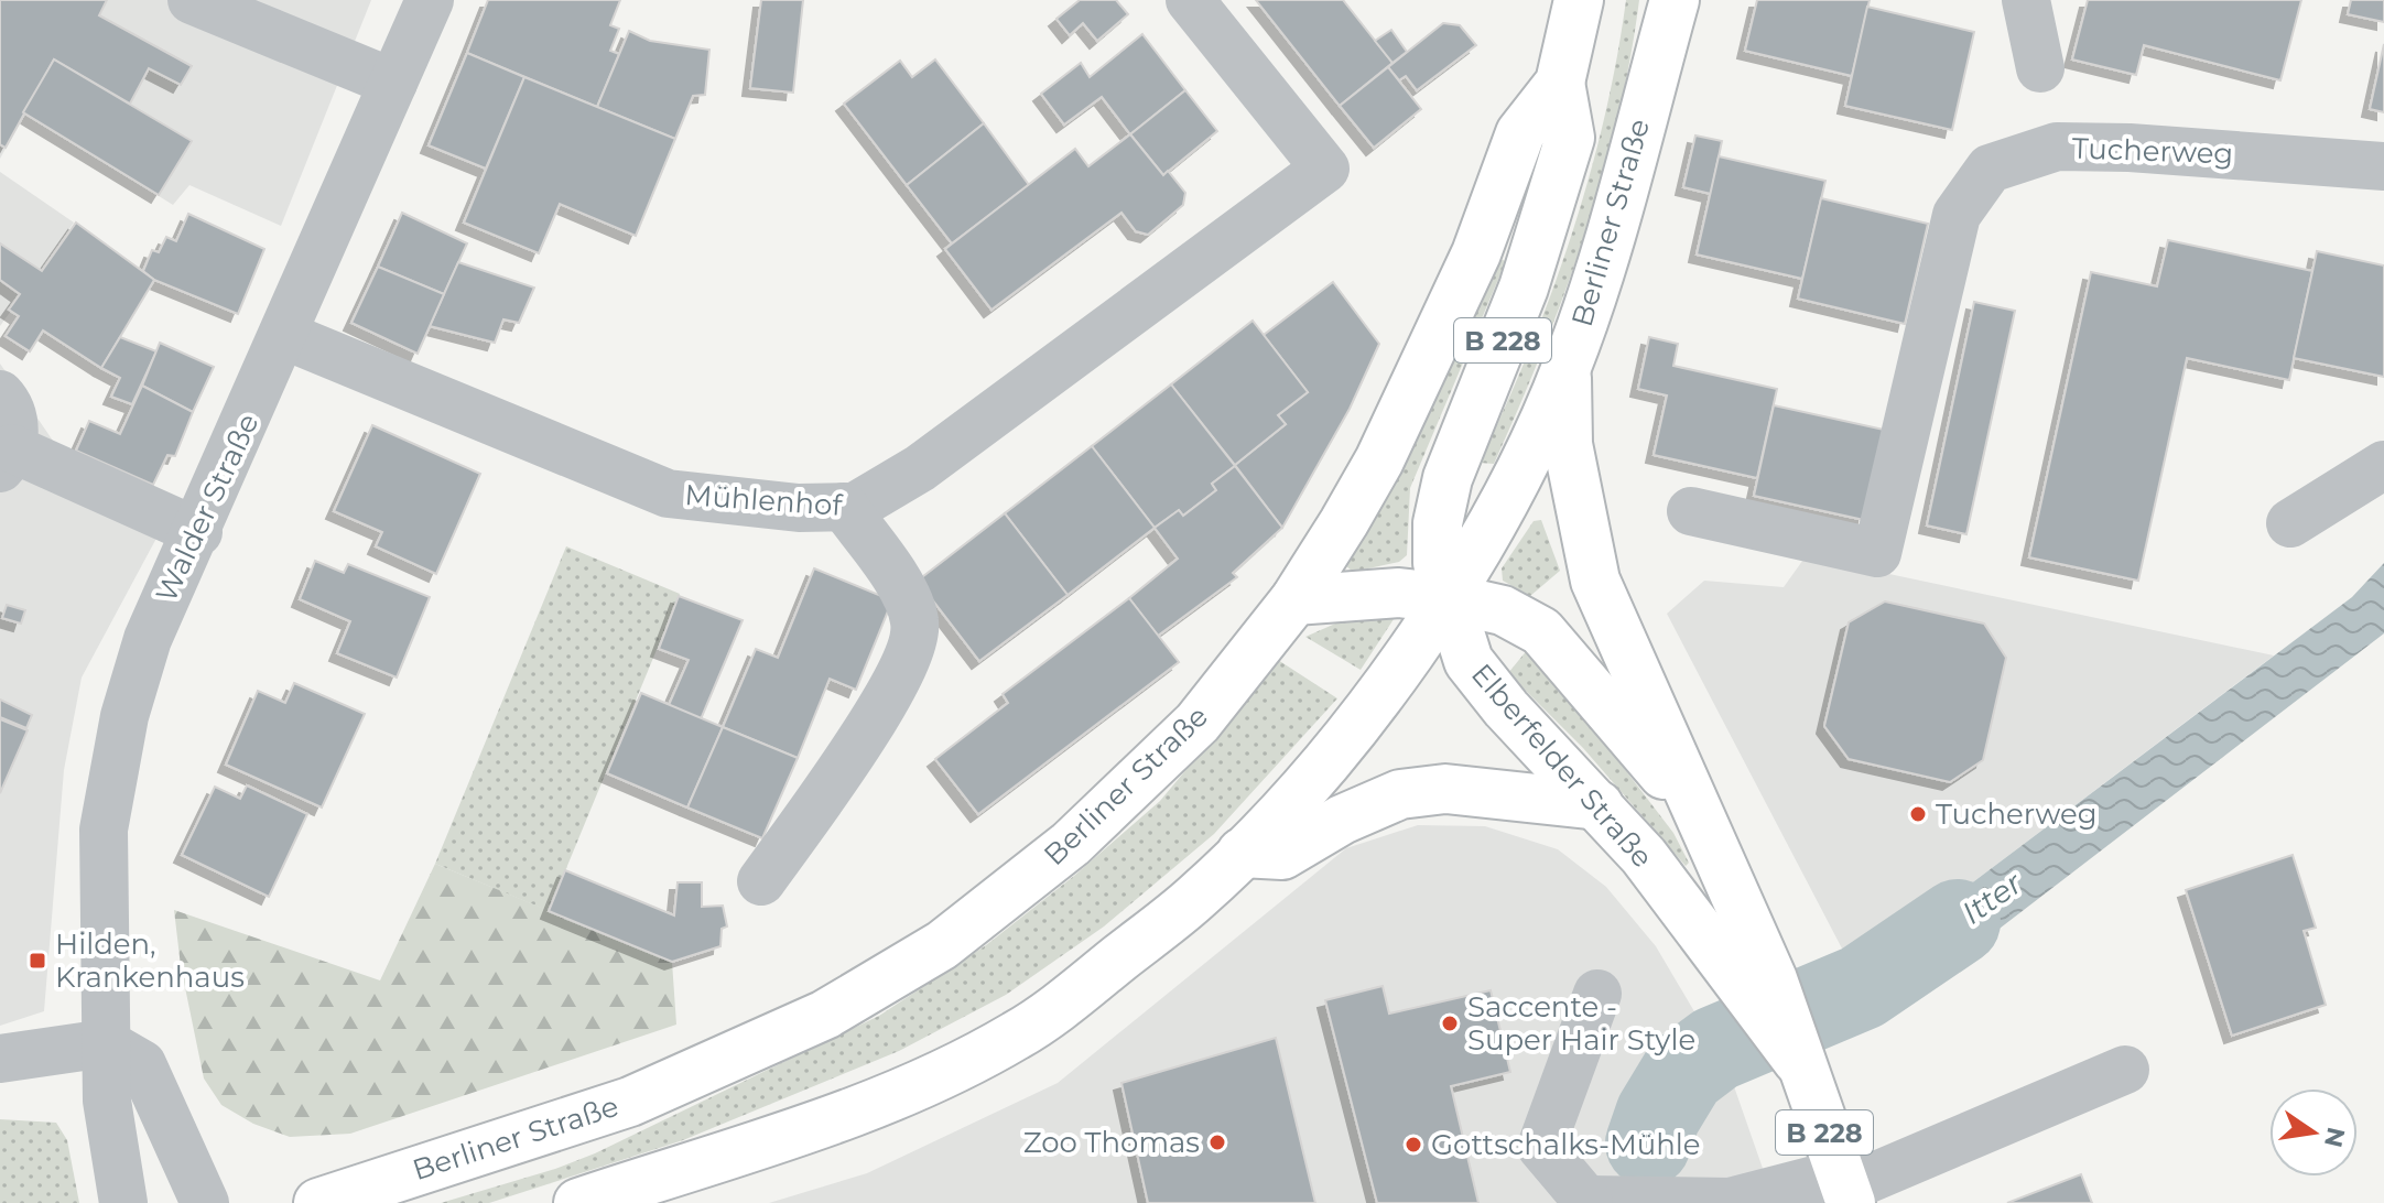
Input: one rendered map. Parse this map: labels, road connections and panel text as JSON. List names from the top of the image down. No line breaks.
{"streets":{"main road":["Berliner Straße","B 228","Elberfelder Straße"],"street":["Tucherweg","Mühlenhof","Walder Straße"]},"crossings":[["Berliner Straße","Elberfelder Straße"],["Mühlenhof","Walder Straße"]],"water":["Itter"],"places":{"other":["Tucherweg","Saccente - Super Hair Style","Zoo Thomas","Gottschalks-Mühle"],"transit":["Hilden, Krankenhaus"]},"north":"right"}
